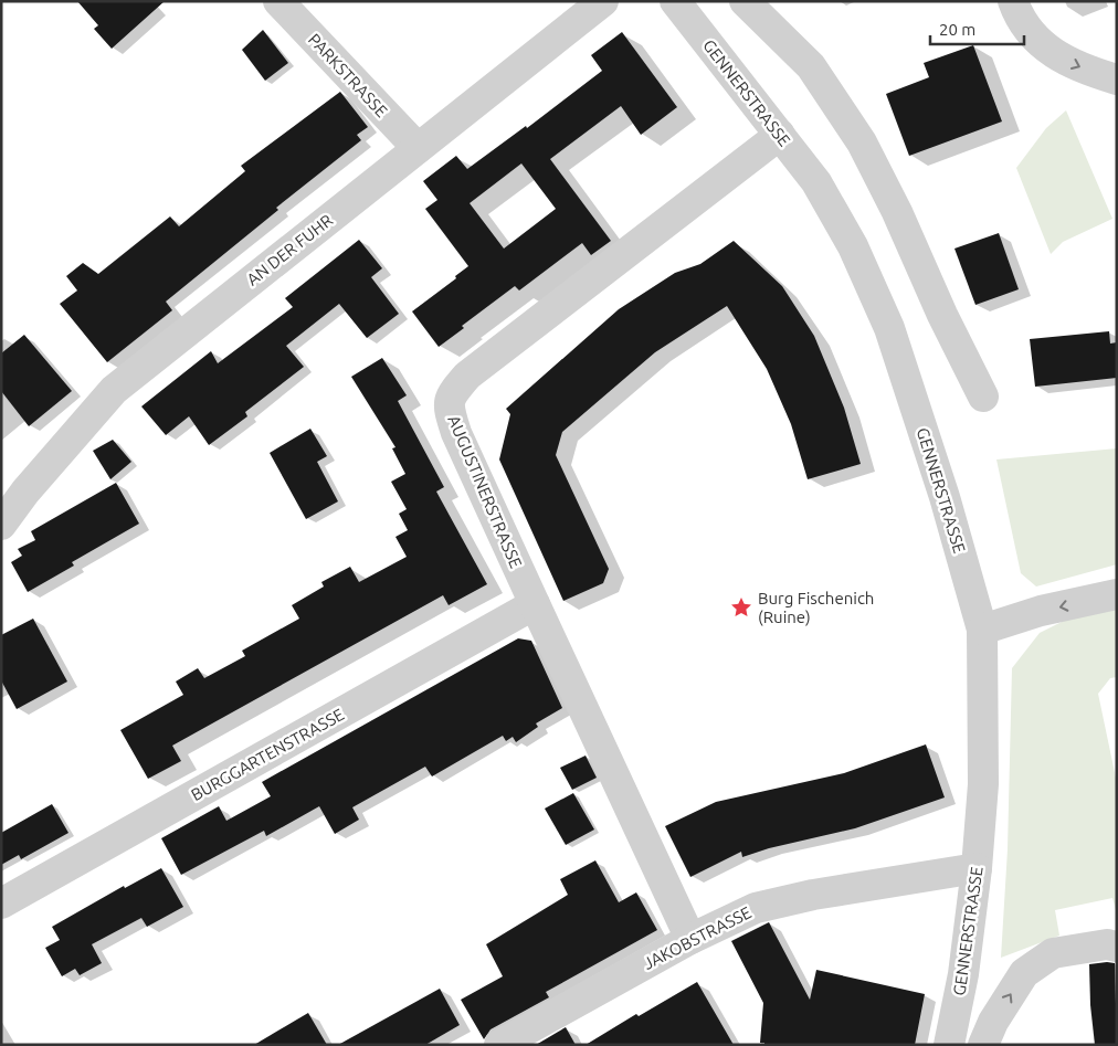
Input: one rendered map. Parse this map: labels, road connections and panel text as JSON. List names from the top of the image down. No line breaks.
{"streets":{"street":["PARKSTRASSE","GENNERSTRASSE","AN DER FUHR","AUGUSTINERSTRASSE","BURGGARTENSTRASSE","JAKOBSTRASSE"]},"crossings":[["PARKSTRASSE","AN DER FUHR"],["GENNERSTRASSE","AUGUSTINERSTRASSE"],["GENNERSTRASSE","JAKOBSTRASSE"],["AUGUSTINERSTRASSE","BURGGARTENSTRASSE"],["AUGUSTINERSTRASSE","JAKOBSTRASSE"]],"places":{"place":["Burg Fischenich (Ruine)"]},"scale_bar":"20 m"}
